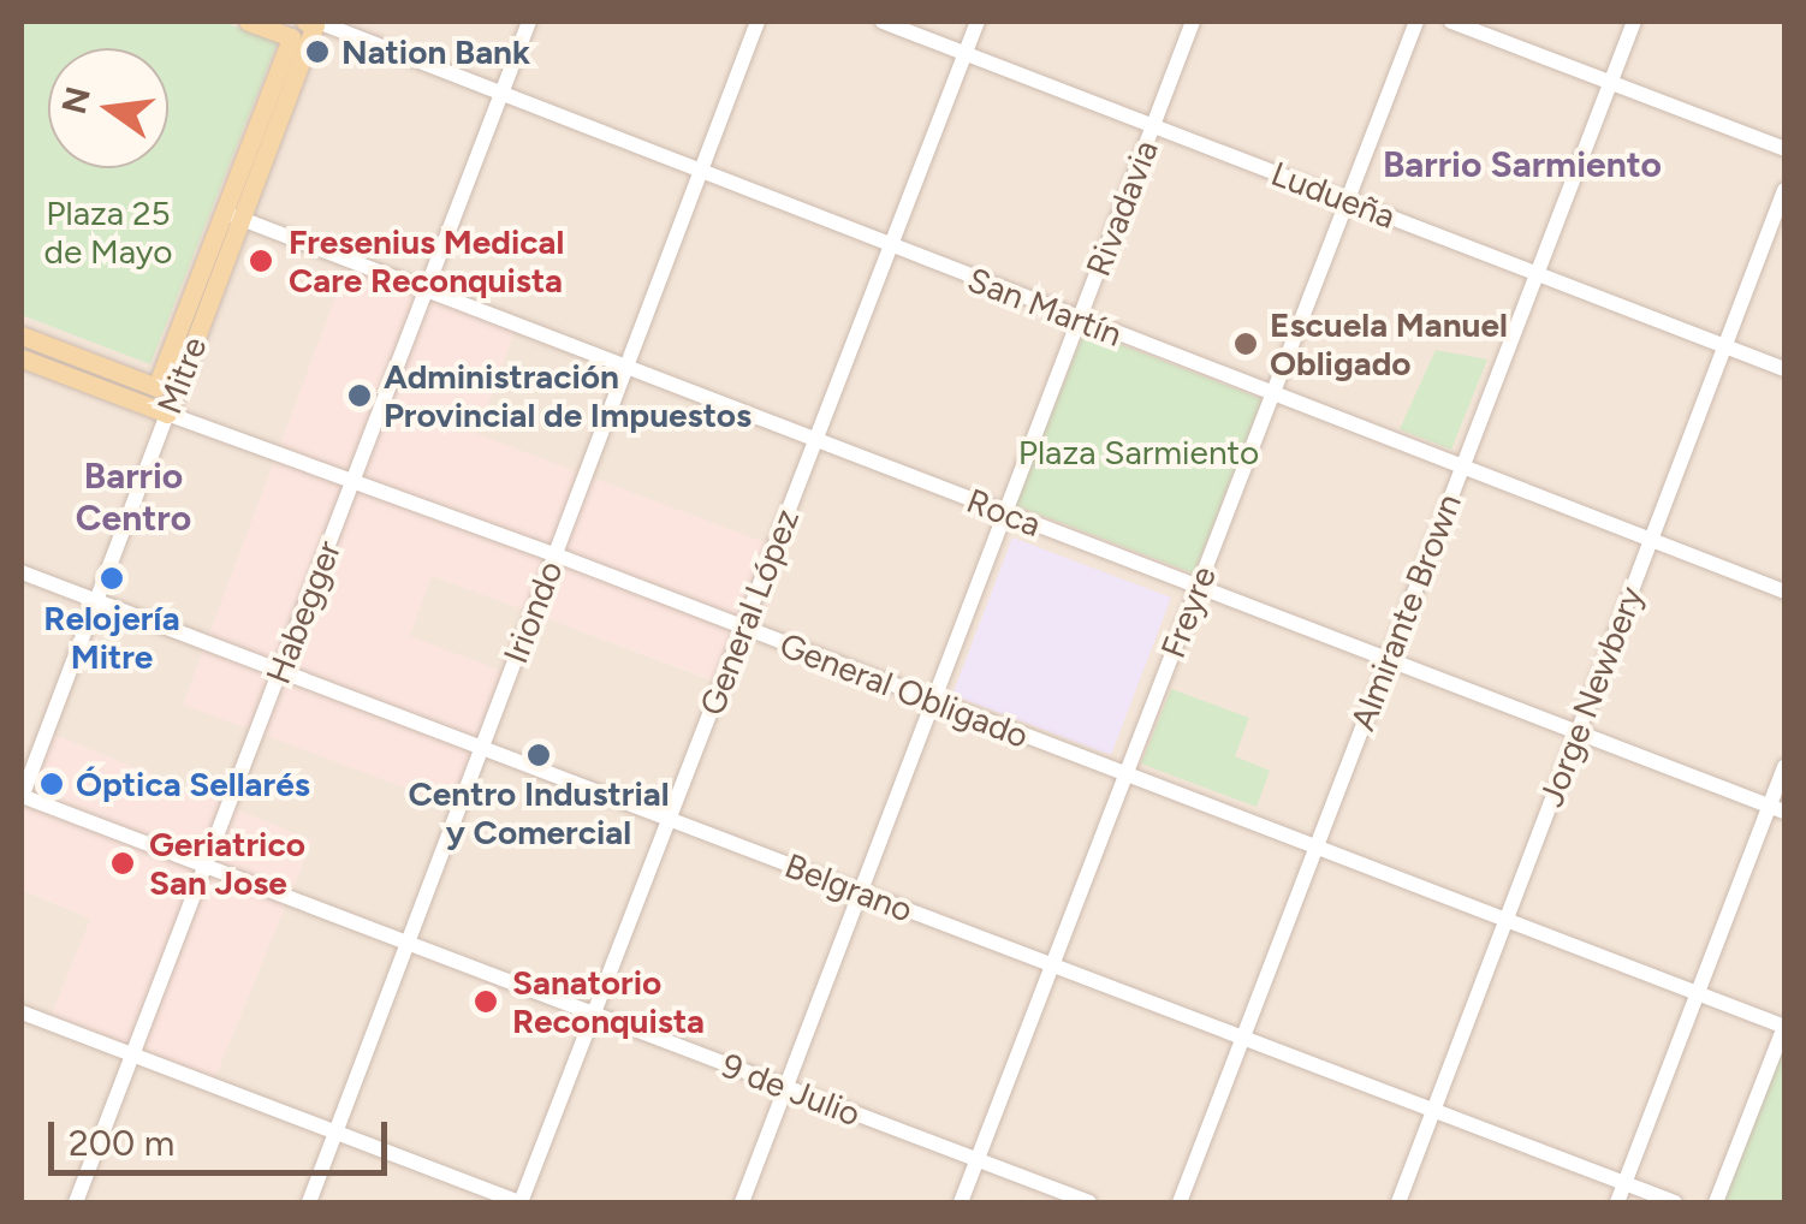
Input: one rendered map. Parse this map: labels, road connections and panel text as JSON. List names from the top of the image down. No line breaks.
{"streets":{"main road":["Mitre","General Obligado"],"street":["Ludueña","Rivadavia","San Martín","Roca","Habegger","Iriondo","General López","Freyre","Almirante Brown","Jorge Newbery","Belgrano","9 de Julio"]},"crossings":[["Ludueña","Rivadavia"],["Ludueña","General López"],["Ludueña","Freyre"],["Ludueña","Almirante Brown"],["Ludueña","Jorge Newbery"],["Rivadavia","San Martín"],["Rivadavia","Roca"],["Rivadavia","General Obligado"],["Rivadavia","Belgrano"],["Rivadavia","9 de Julio"],["San Martín","Mitre"],["San Martín","Habegger"],["San Martín","Iriondo"],["San Martín","General López"],["San Martín","Freyre"],["San Martín","Almirante Brown"],["San Martín","Jorge Newbery"],["Mitre","Roca"],["Mitre","General Obligado"],["Mitre","Belgrano"],["Mitre","9 de Julio"],["Roca","Habegger"],["Roca","Iriondo"],["Roca","General López"],["Roca","Freyre"],["Roca","Almirante Brown"],["Roca","Jorge Newbery"],["Habegger","General Obligado"],["Habegger","Belgrano"],["Habegger","9 de Julio"],["Iriondo","General Obligado"],["Iriondo","Belgrano"],["Iriondo","9 de Julio"],["General López","General Obligado"],["General López","Belgrano"],["General López","9 de Julio"],["Freyre","General Obligado"],["Freyre","Belgrano"],["Freyre","9 de Julio"],["Almirante Brown","General Obligado"],["Almirante Brown","Belgrano"],["General Obligado","Jorge Newbery"],["Jorge Newbery","Belgrano"]],"districts":["Barrio Sarmiento","Barrio Centro"],"parks":["Plaza 25 de Mayo","Plaza Sarmiento"],"places":["Nation Bank","Fresenius Medical Care Reconquista","Escuela Manuel Obligado","Administración Provincial de Impuestos","Relojería Mitre","Centro Industrial y Comercial","Óptica Sellarés","Geriatrico San Jose","Sanatorio Reconquista"],"scale_bar":"200 m","north":"left"}
